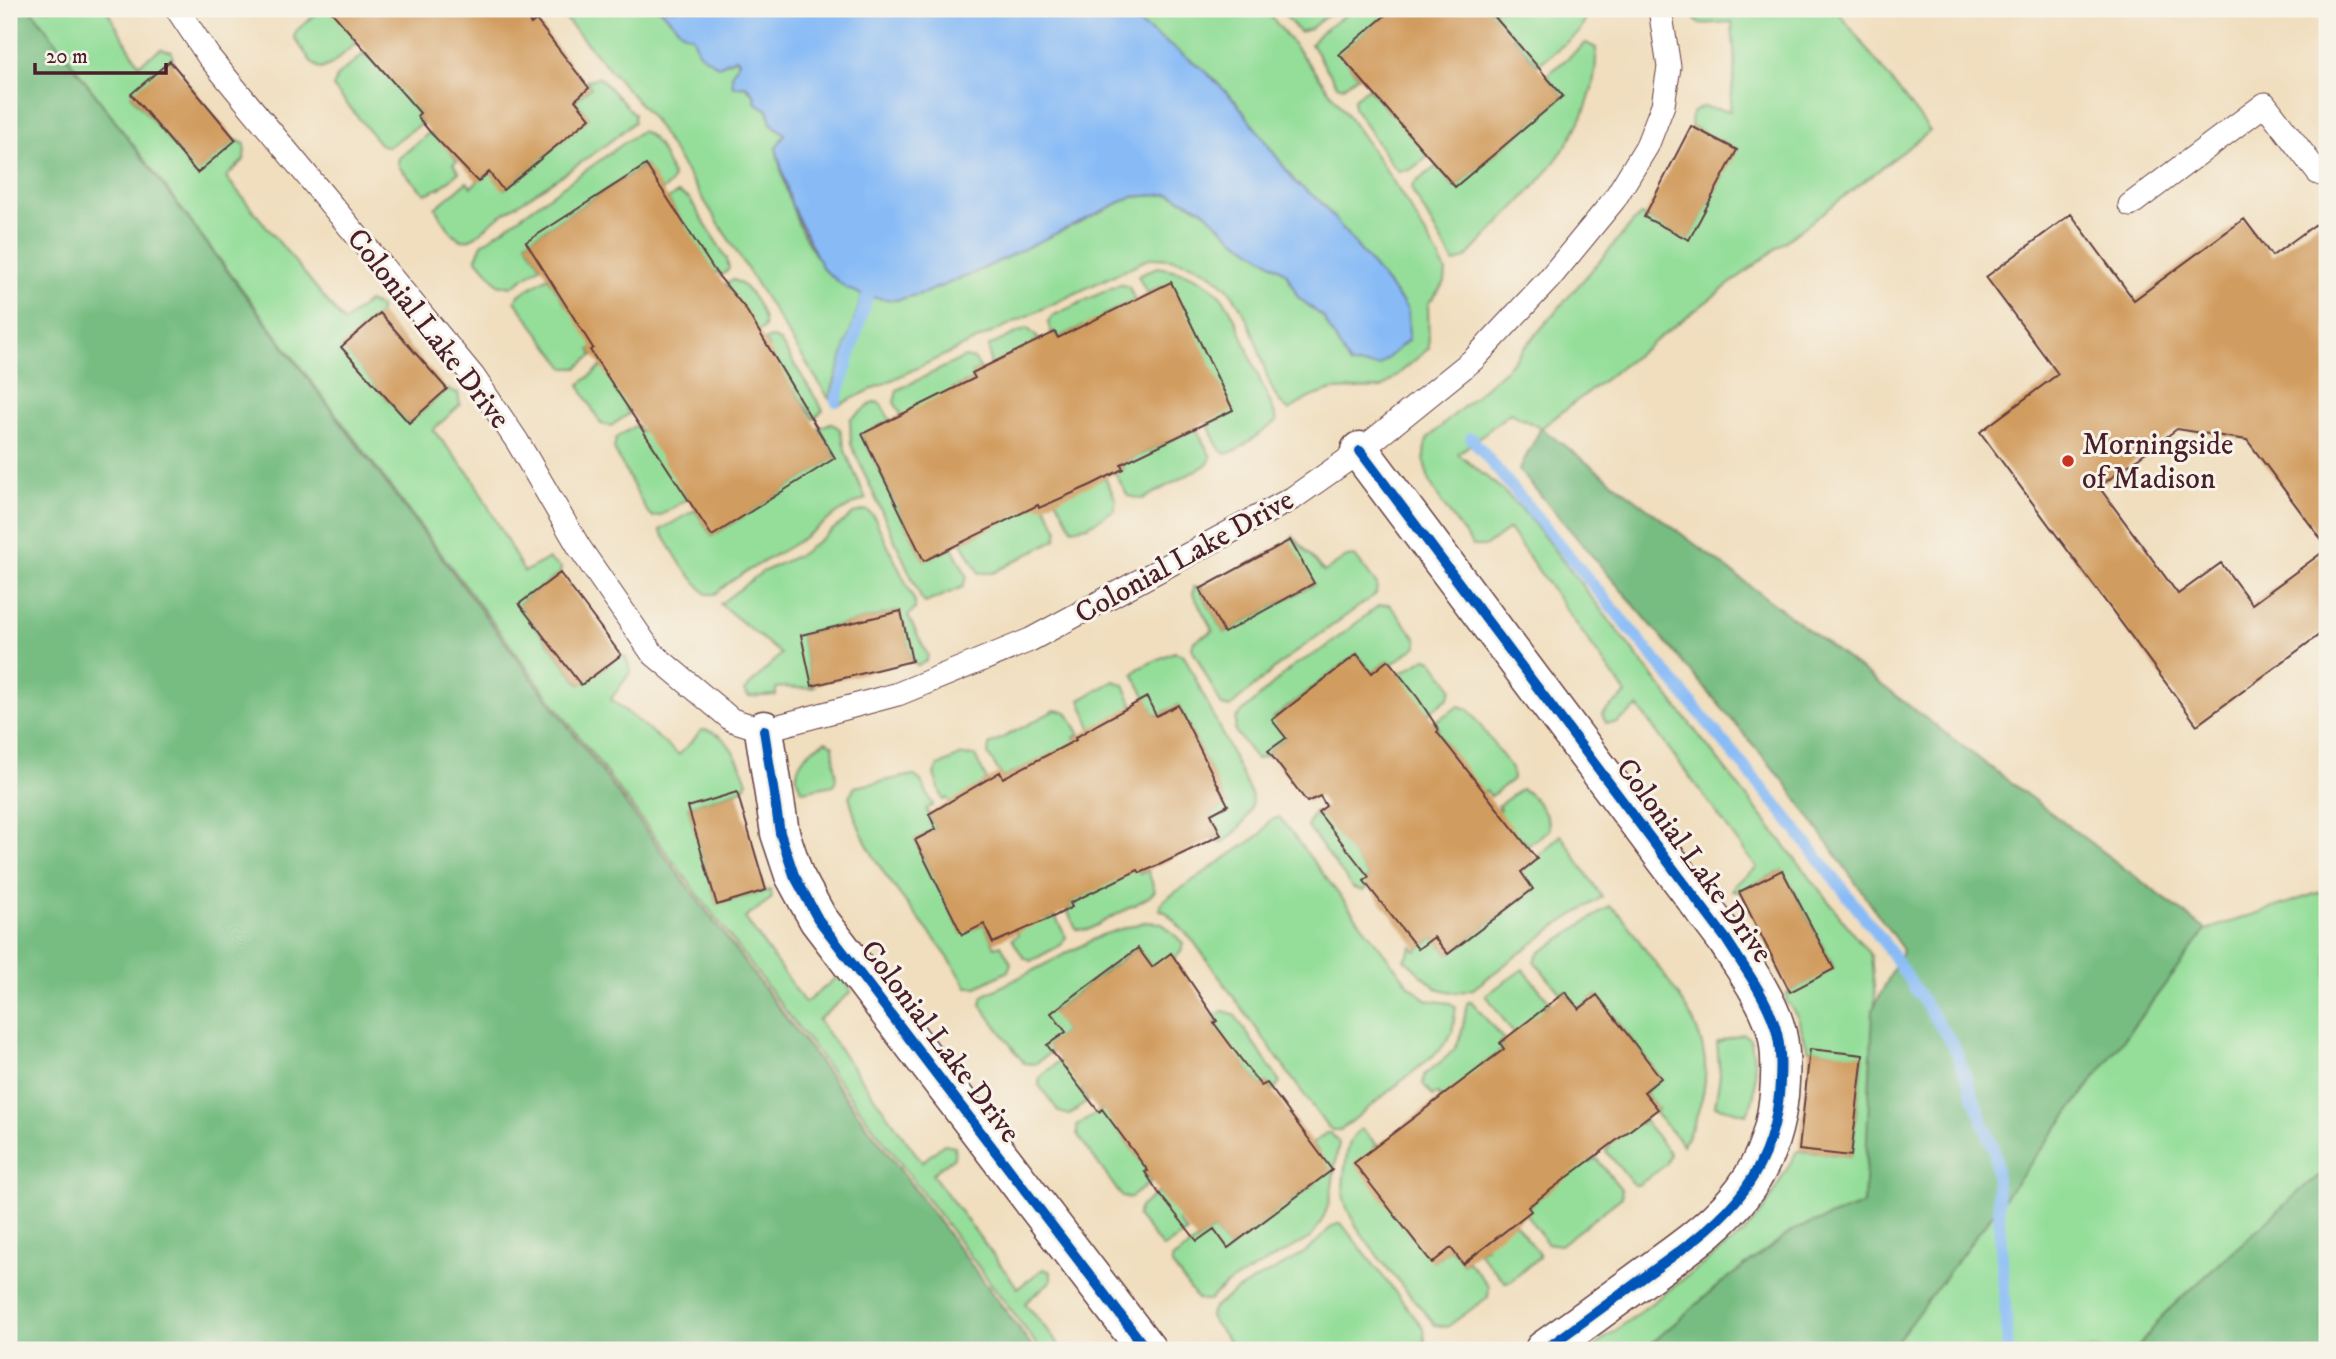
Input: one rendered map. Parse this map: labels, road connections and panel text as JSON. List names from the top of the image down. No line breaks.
{"streets":{"street":["Colonial Lake Drive"]},"places":["Morningside of Madison"],"scale_bar":"20 m"}
